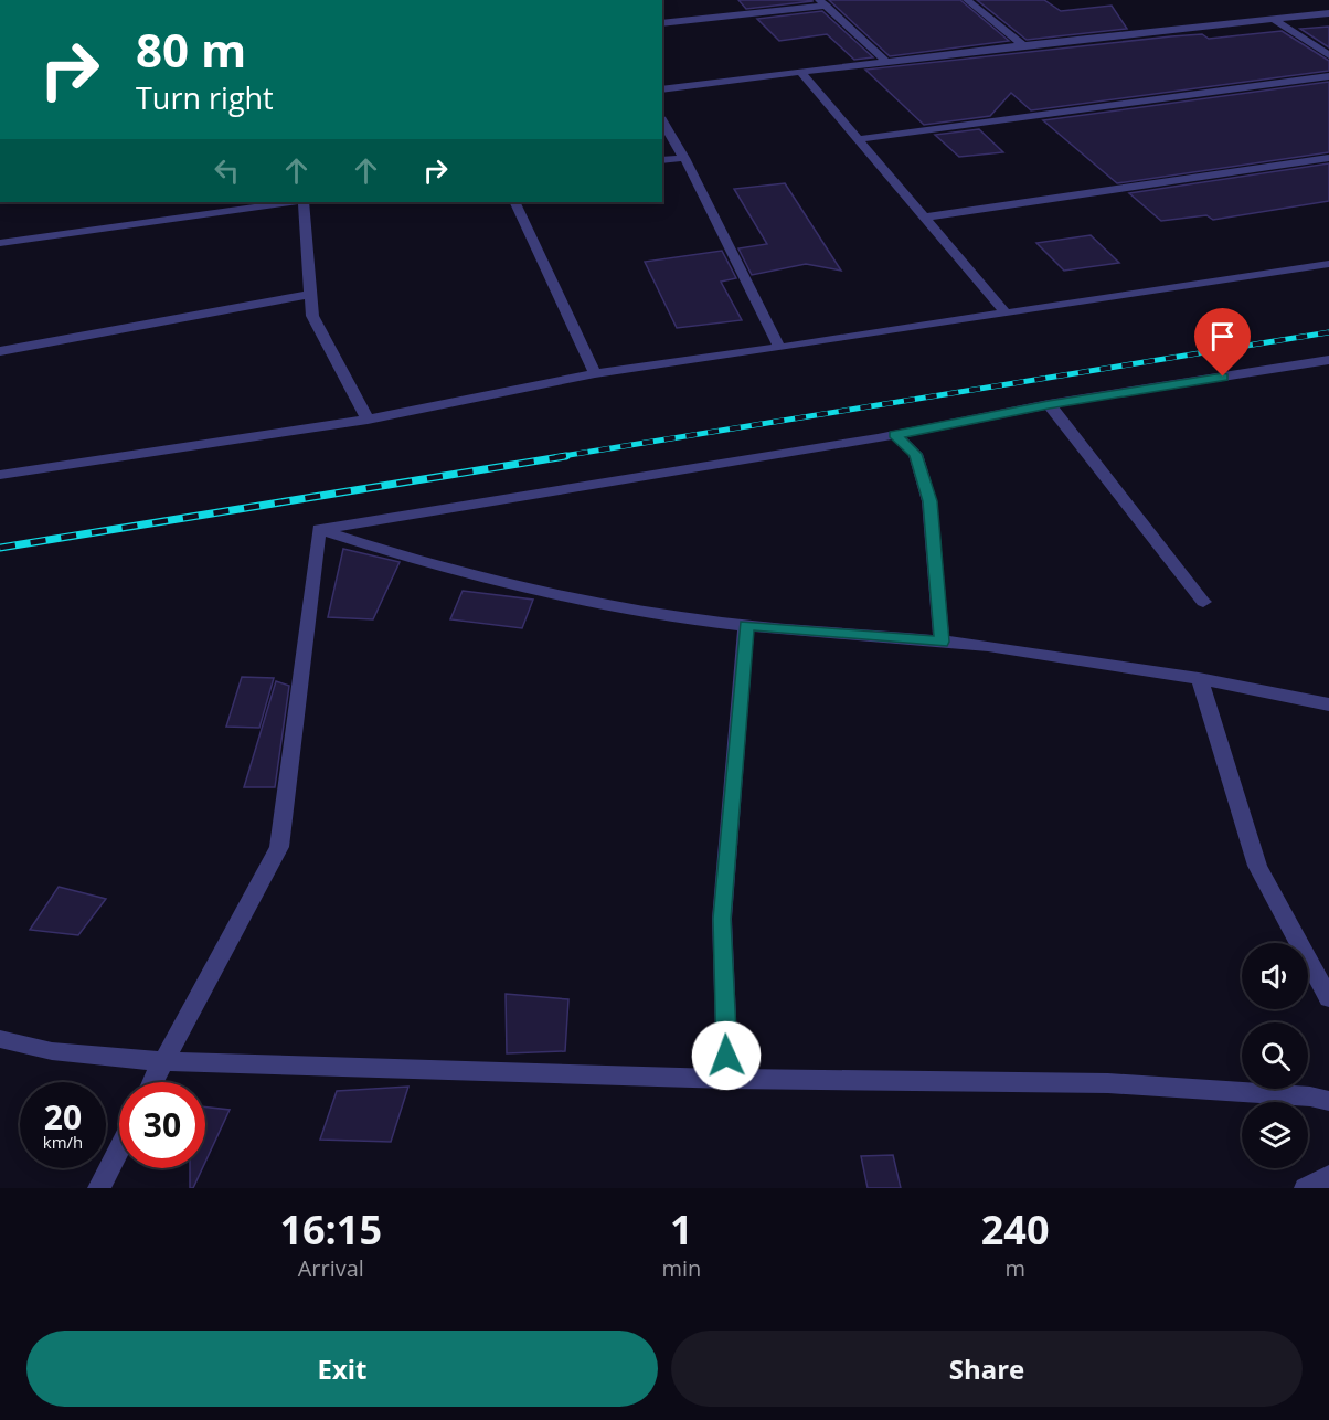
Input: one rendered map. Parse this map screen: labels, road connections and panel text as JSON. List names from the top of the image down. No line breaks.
{"page":{"turn":["80 m","Turn right"],"speed":"20 km/h","limit":"30","eta":["16:15","Arrival","1","min","240","m"],"buttons":["Exit","Share"]}}
